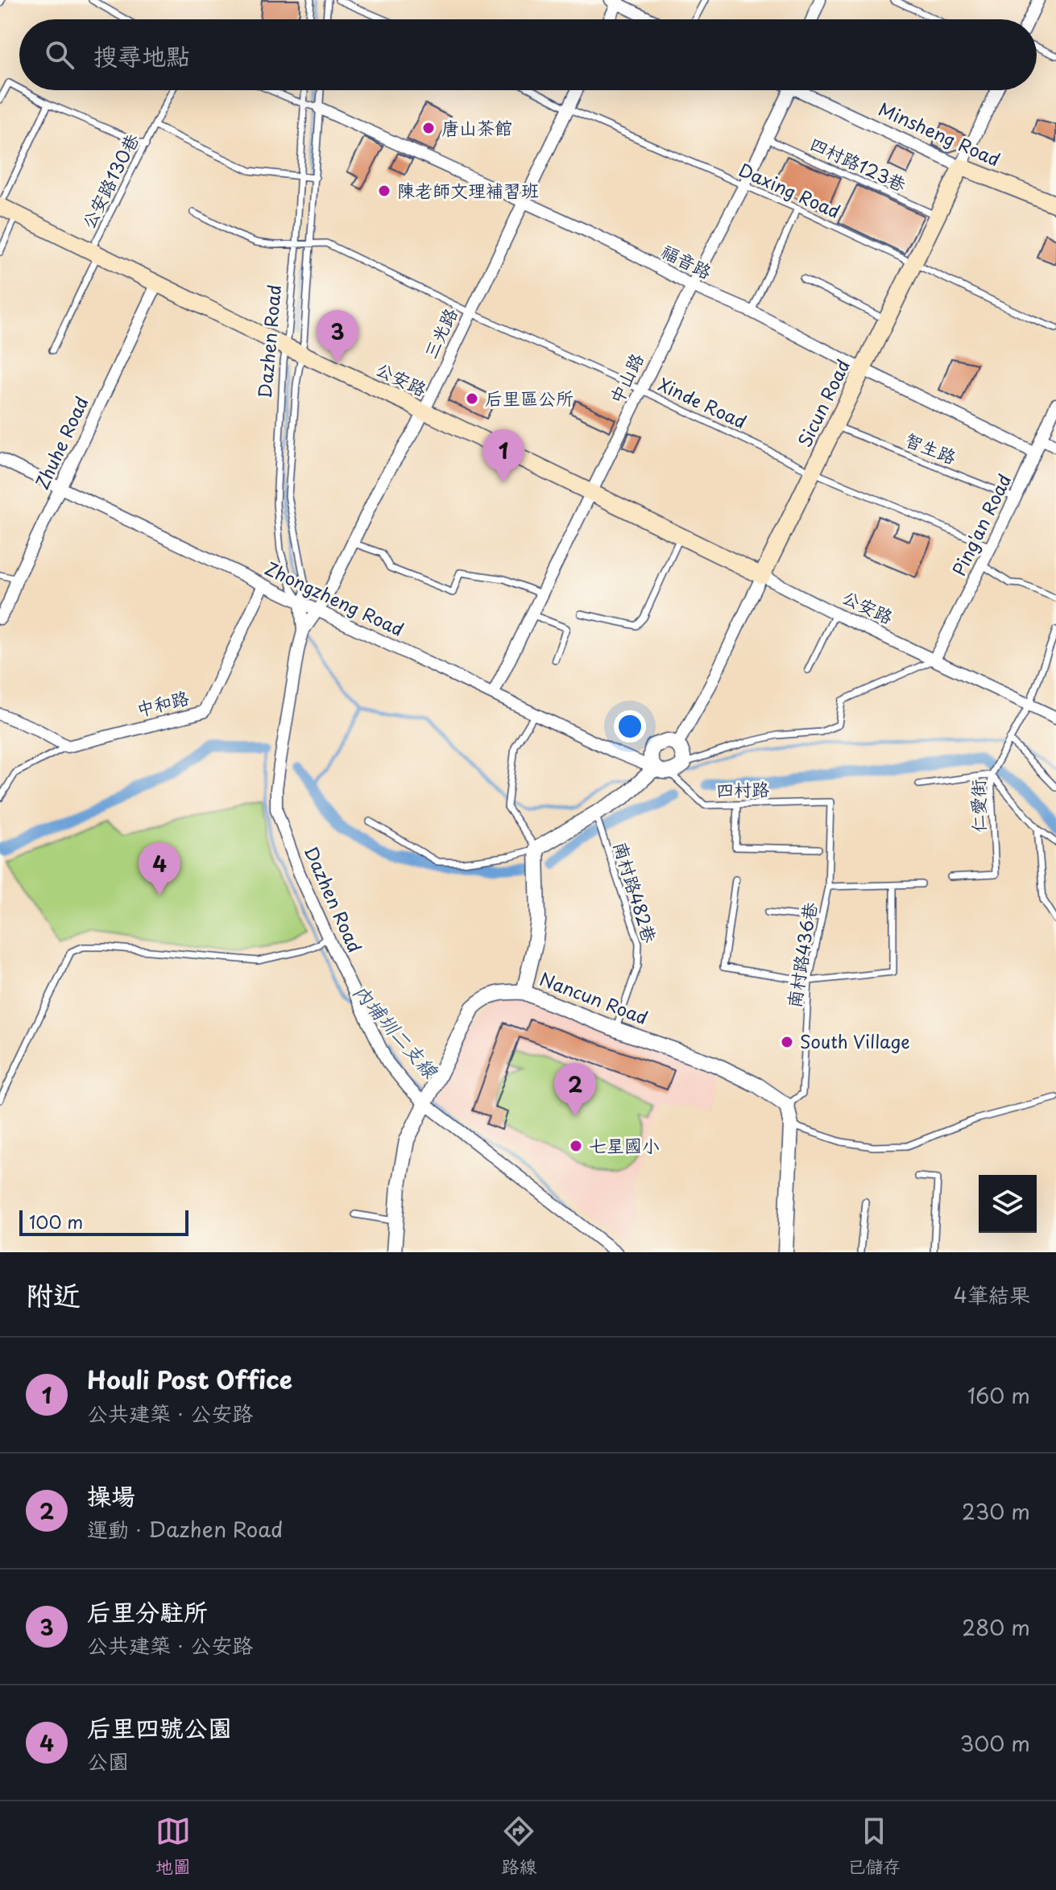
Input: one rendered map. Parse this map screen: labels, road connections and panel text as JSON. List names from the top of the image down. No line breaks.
{"streets":{"main road":["Minsheng Road","公安路","Sicun Road"],"street":["福音路","三光路","Dazhen Road","中山路","Zhuhe Road","Ping'an Road","Zhongzheng Road","中和路","Nancun Road"],"lane":["四村路123巷","公安路130巷","Daxing Road","Xinde Road","智生路","四村路","仁愛街","南村路482巷","南村路436巷"]},"crossings":[["Minsheng Road","Sicun Road"],["四村路123巷","中山路"],["四村路123巷","Sicun Road"],["公安路130巷","公安路"],["Daxing Road","三光路"],["Daxing Road","中山路"],["Daxing Road","Sicun Road"],["福音路","三光路"],["福音路","Dazhen Road"],["福音路","中山路"],["福音路","Sicun Road"],["福音路","Ping'an Road"],["三光路","Dazhen Road"],["三光路","公安路"],["三光路","Xinde Road"],["三光路","Zhongzheng Road"],["Dazhen Road","公安路"],["Dazhen Road","Xinde Road"],["Dazhen Road","Zhongzheng Road"],["中山路","公安路"],["中山路","Xinde Road"],["中山路","Zhongzheng Road"],["公安路","Sicun Road"],["公安路","Zhuhe Road"],["公安路","Ping'an Road"],["公安路","仁愛街"],["Xinde Road","Sicun Road"],["Xinde Road","Ping'an Road"],["Sicun Road","智生路"],["Sicun Road","Zhongzheng Road"],["Sicun Road","四村路"],["Zhuhe Road","Zhongzheng Road"],["智生路","Ping'an Road"],["Zhongzheng Road","中和路"],["Zhongzheng Road","四村路"],["四村路","南村路436巷"],["南村路482巷","Nancun Road"],["南村路436巷","Nancun Road"]],"water":["內埔圳二支線"],"places":["唐山茶館","陳老師文理補習班","后里區公所","South Village","七星國小"],"scale_bar":"100 m","page":{"search":"搜尋地點","pins":["3","1","4","2"],"scale":"100 m","heading":["附近","4筆結果"],"list":[{"mark":"1","name":"Houli Post Office","note":"公共建築 · 公安路","value":"160 m"},{"mark":"2","name":"操場","note":"運動 · Dazhen Road","value":"230 m"},{"mark":"3","name":"后里分駐所","note":"公共建築 · 公安路","value":"280 m"},{"mark":"4","name":"后里四號公園","note":"公園","value":"300 m"}],"nav":["地圖","路線","已儲存"]}}
